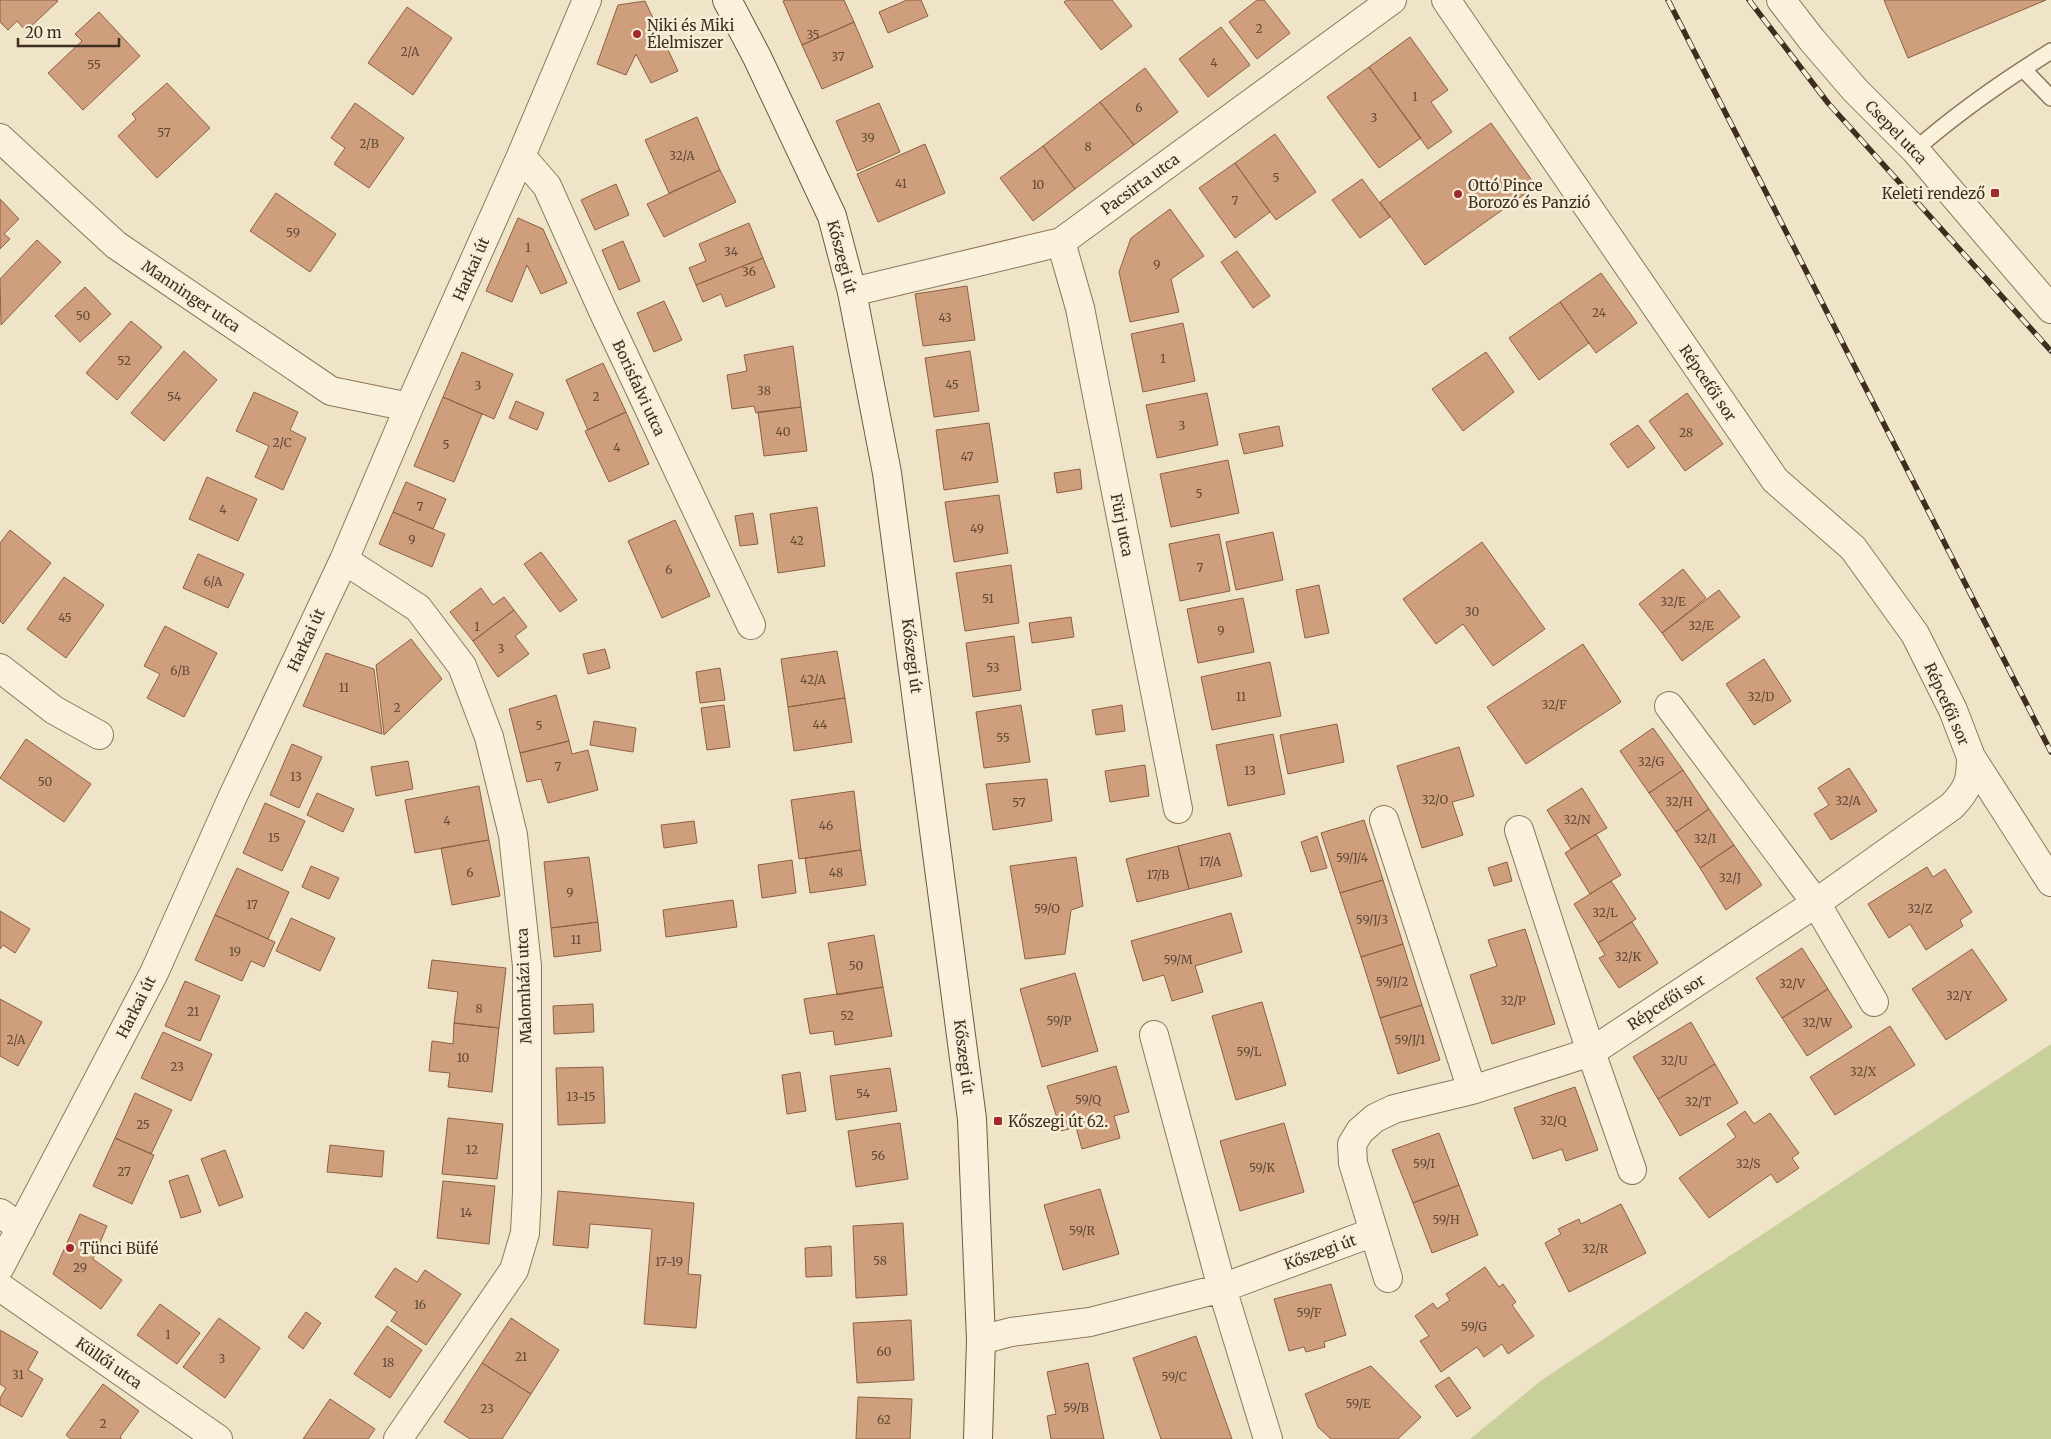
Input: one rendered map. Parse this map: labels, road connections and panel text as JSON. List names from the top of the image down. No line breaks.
{"streets":{"street":["Csepel utca","Pacsirta utca","Kőszegi út","Harkai út","Manninger utca","Répcefői sor","Borisfalvi utca","Fürj utca","Malomházi utca","Küllői utca"]},"crossings":[["Pacsirta utca","Kőszegi út"],["Pacsirta utca","Fürj utca"],["Kőszegi út","Répcefői sor"],["Harkai út","Manninger utca"],["Harkai út","Borisfalvi utca"],["Harkai út","Malomházi utca"]],"places":{"other":["Niki és Miki Élelmiszer","Ottó Pince Borozó és Panzió","Tünci Büfé"],"transit":["Keleti rendező","Kőszegi út 62."]},"house_numbers":["2","35","2/A","37","4","55","1","6","3","57","39","2/B","8","32/A","5","41","10","7","59","1","34","9","36","24","50","43","1","52","45","3","38","54","2","3","40","28","2/C","5","4","47","5","7","4","49","9","42","7","6","6/A","51","32/E","30","45","32/E","1","9","3","53","6/B","42/A","11","11","32/D","32/F","2","44","5","55","32/G","7","13","13","50","32/O","32/A","32/H","57","32/N","4","46","15","32/I","59/J/4","17/A","6","48","17/B","32/J","9","17","59/O","32/Z","32/L","59/J/3","11","19","32/K","59/M","50","59/J/2","32/V","32/Y","32/P","8","21","52","59/P","32/W","2/A","59/J/1","59/L","10","32/U","23","32/X","54","13-15","59/Q","32/T","32/Q","25","12","56","59/I","32/S","59/K","27","14","59/H","59/R","32/R","58","17-19","29","16","59/F","59/G","1","60","21","3","18","31","59/C","59/E","59/B","23","62","2"],"scale_bar":"20 m"}
